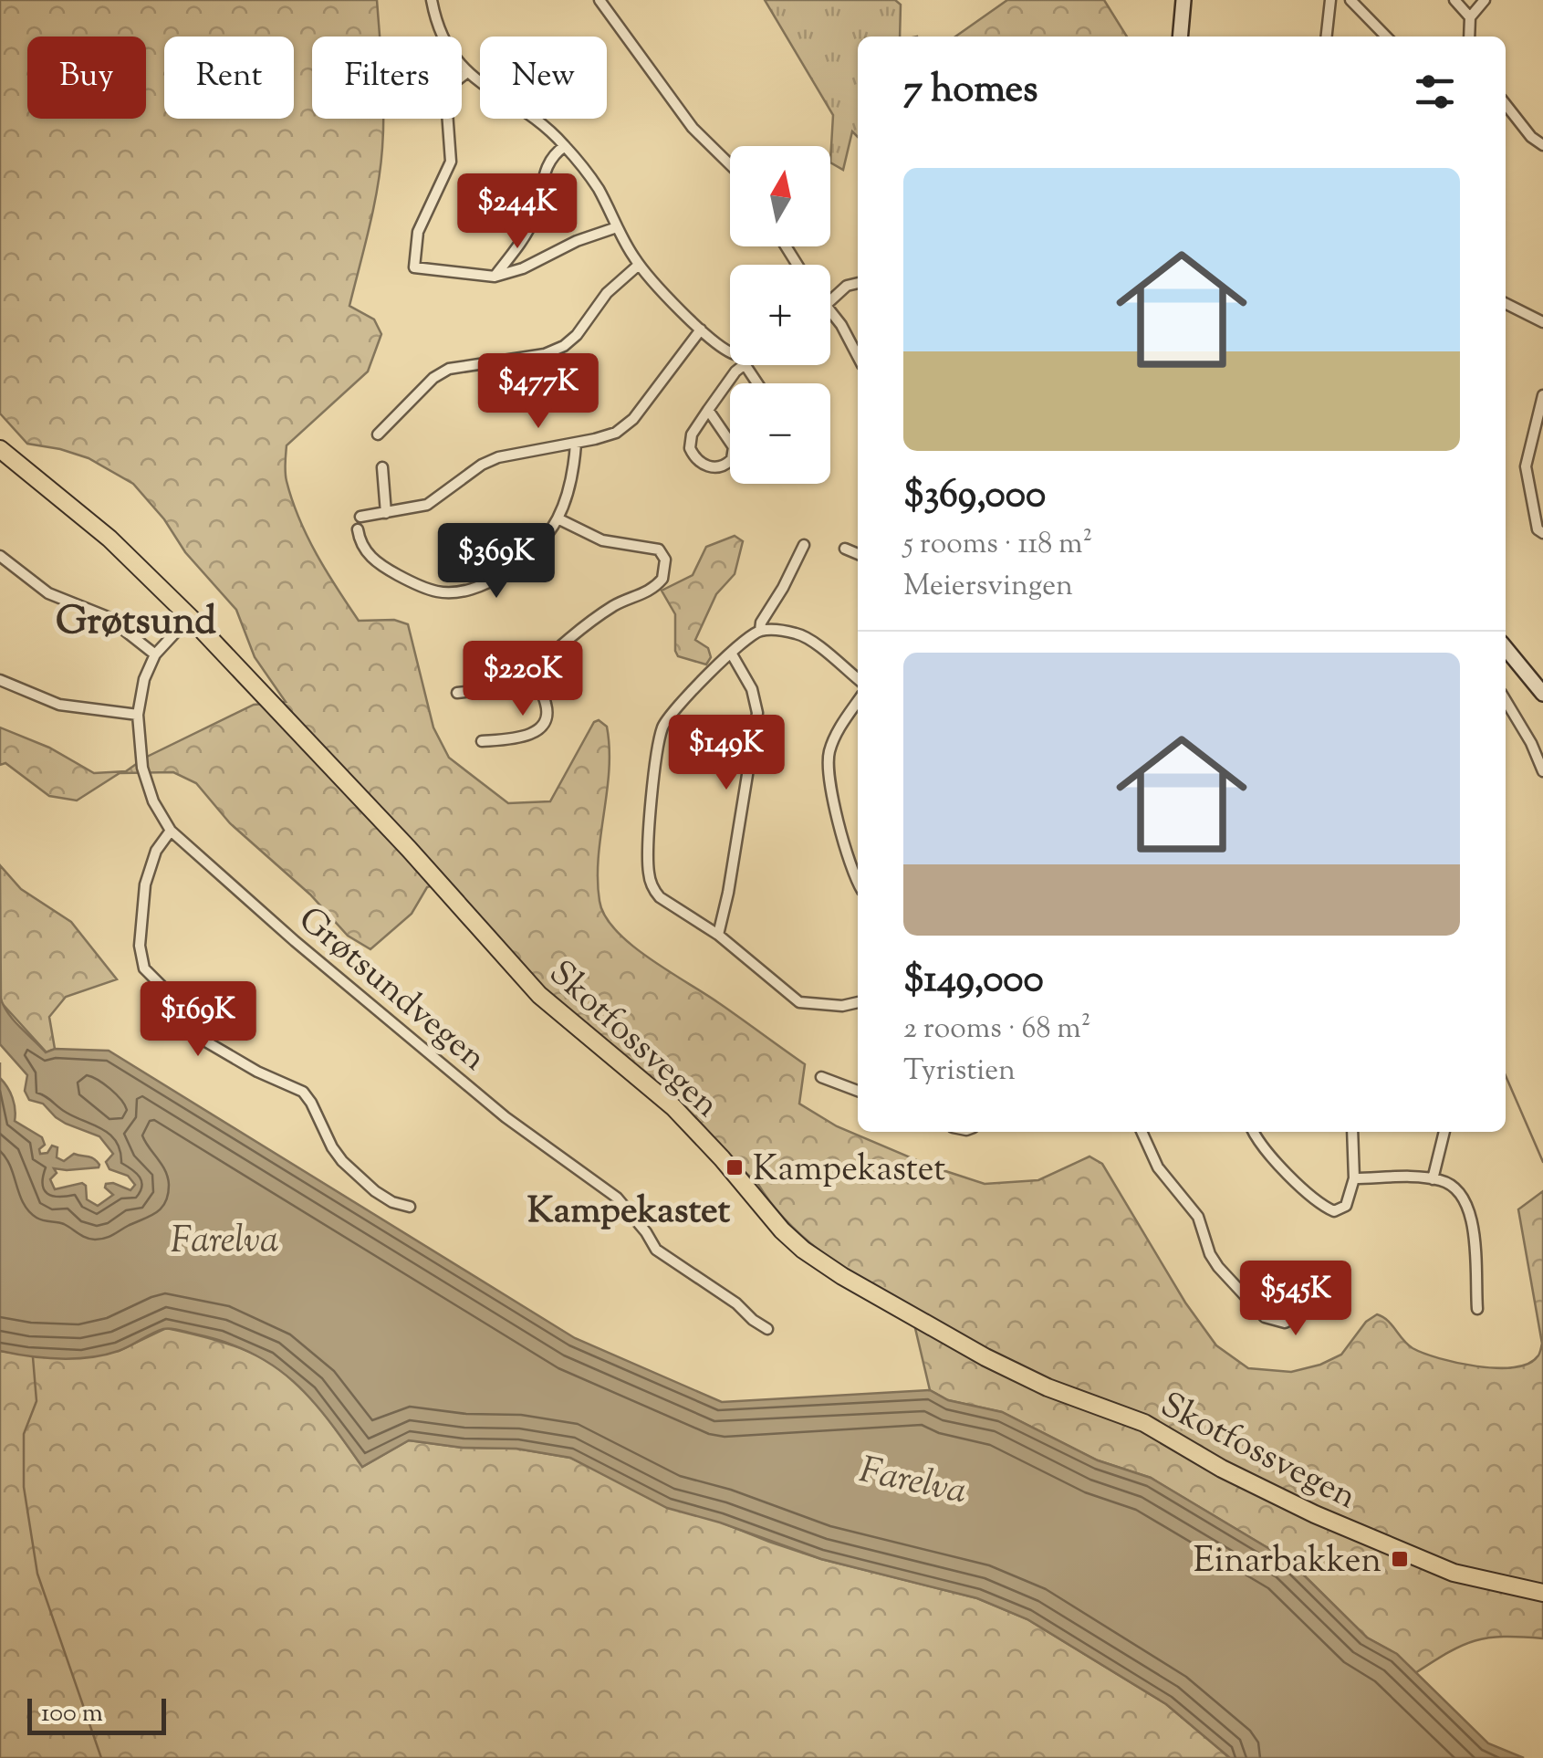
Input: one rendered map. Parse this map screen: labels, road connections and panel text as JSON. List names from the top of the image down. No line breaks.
{"streets":{"main road":["Skotfossvegen"],"street":["Grøtsundvegen"]},"crossings":[["Grøtsundvegen","Skotfossvegen"]],"districts":["Grøtsund","Kampekastet"],"water":["Farelva"],"places":{"transit":["Kampekastet","Einarbakken"]},"scale_bar":"100 m","north":"top","page":{"chip":["Buy","Rent","Filters","New"],"heading":"7 homes","map_buttons":["+","−"],"list":[{"name":"$369,000","note":"5 rooms · 118 m² · Meiersvingen"},{"name":"$149,000","note":"2 rooms · 68 m² · Tyristien"}],"price":["$244K","$477K","$369K","$220K","$149K","$169K","$545K"],"scale":"100 m"}}
